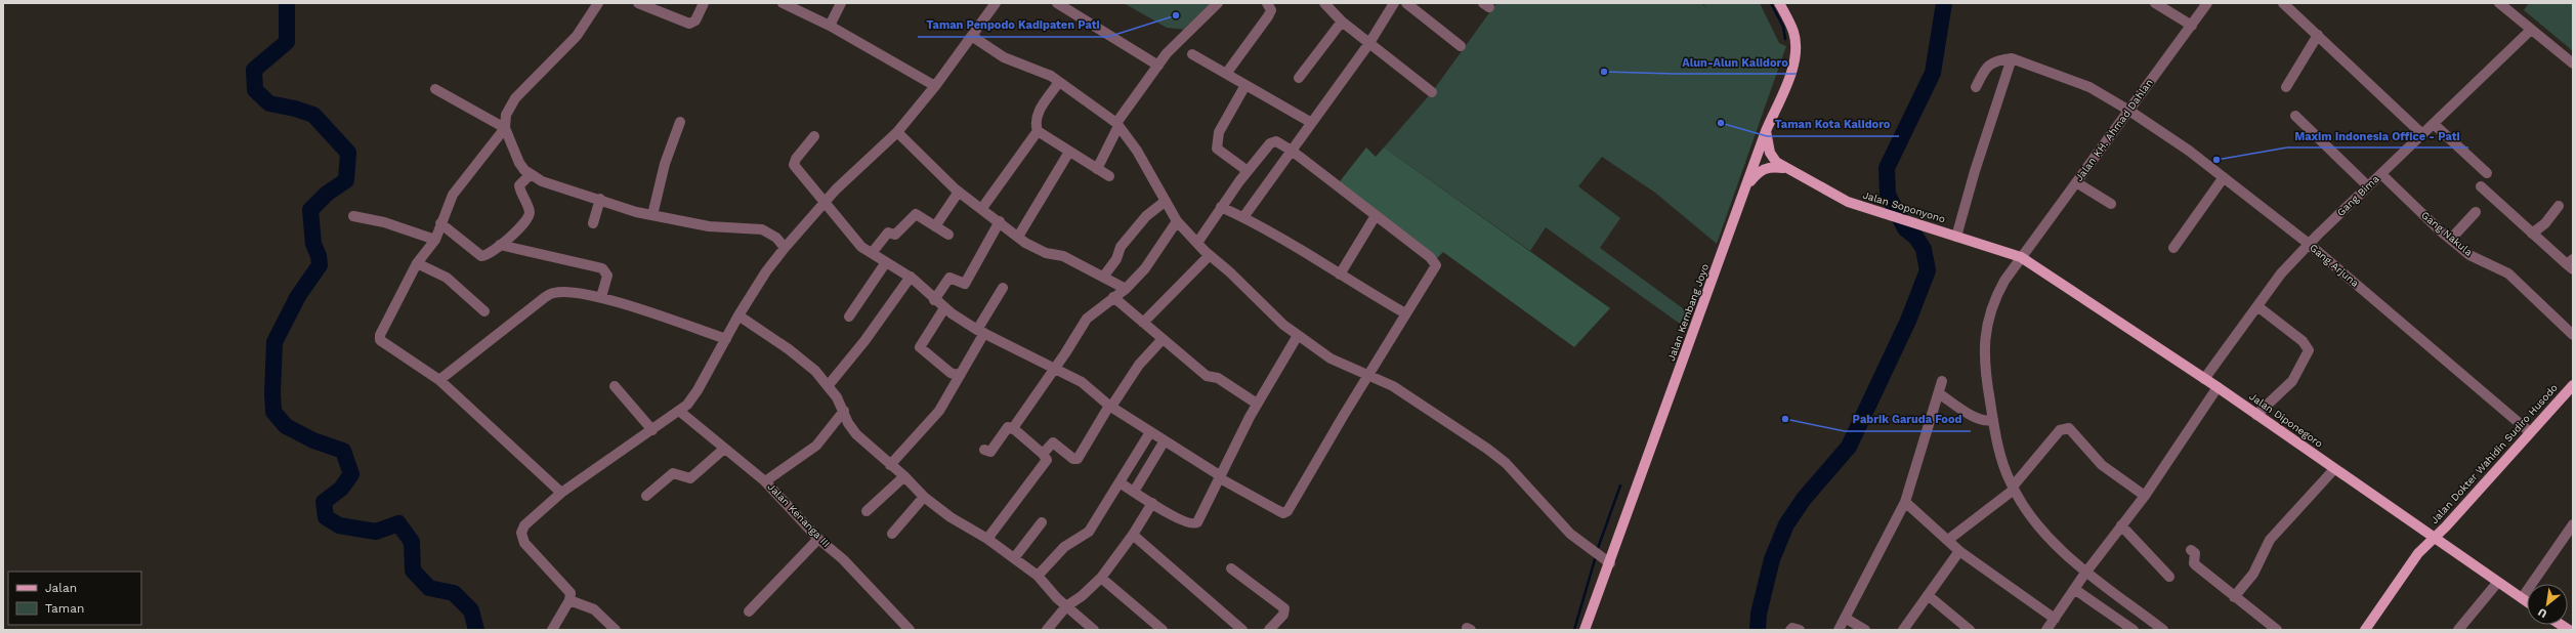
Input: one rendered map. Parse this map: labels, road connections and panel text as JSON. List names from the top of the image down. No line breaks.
{"streets":{"main road":["Jalan Soponyono","Jalan Kembang Joyo","Jalan Diponegoro","Jalan Dokter Wahidin Sudiro Husodo"],"street":["Jalan KH. Ahmad Dahlan","Gang Bima","Gang Nakula","Gang Arjuna","Jalan Kenanga III"]},"crossings":[["Jalan KH. Ahmad Dahlan","Jalan Soponyono"],["Jalan KH. Ahmad Dahlan","Gang Arjuna"],["Jalan KH. Ahmad Dahlan","Jalan Diponegoro"],["Gang Bima","Gang Nakula"],["Gang Bima","Gang Arjuna"],["Gang Bima","Jalan Diponegoro"],["Jalan Soponyono","Jalan Diponegoro"],["Gang Arjuna","Jalan Dokter Wahidin Sudiro Husodo"],["Jalan Diponegoro","Jalan Dokter Wahidin Sudiro Husodo"]],"places":["Taman Penpodo Kadipaten Pati","Alun-Alun Kalidoro","Taman Kota Kalidoro","Maxim Indonesia Office - Pati","Pabrik Garuda Food"],"legend":["Jalan","Taman"],"north":"bottom left"}
